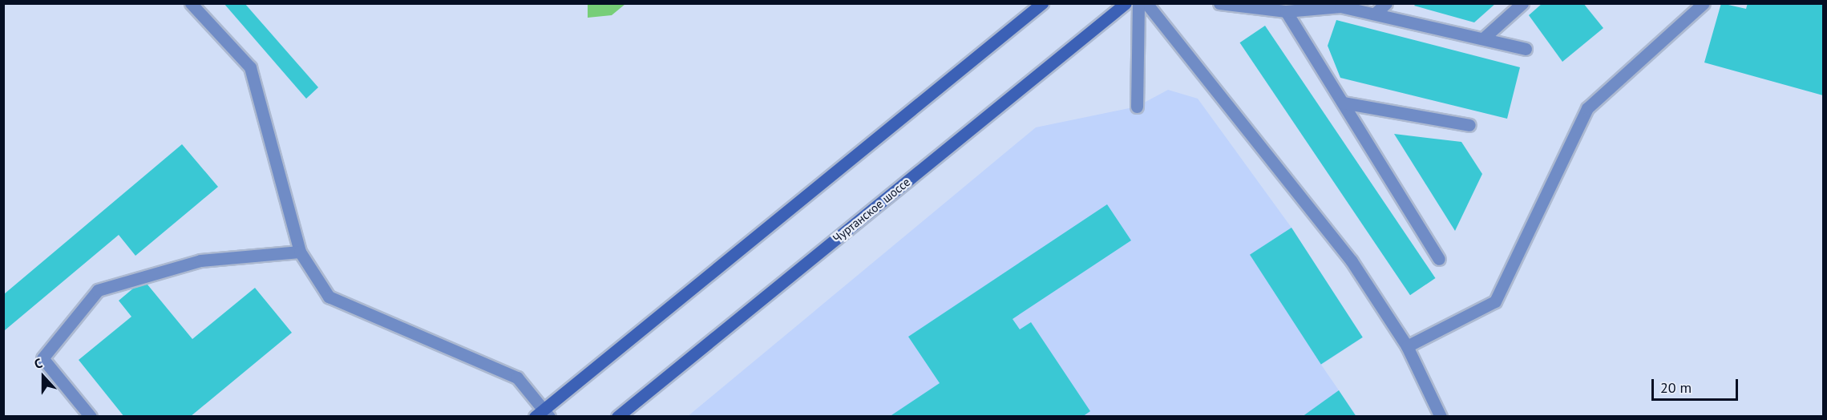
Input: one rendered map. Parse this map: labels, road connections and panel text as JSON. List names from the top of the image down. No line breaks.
{"streets":{"street":["Чуртанское шоссе"]},"scale_bar":"20 m","north":"top"}
